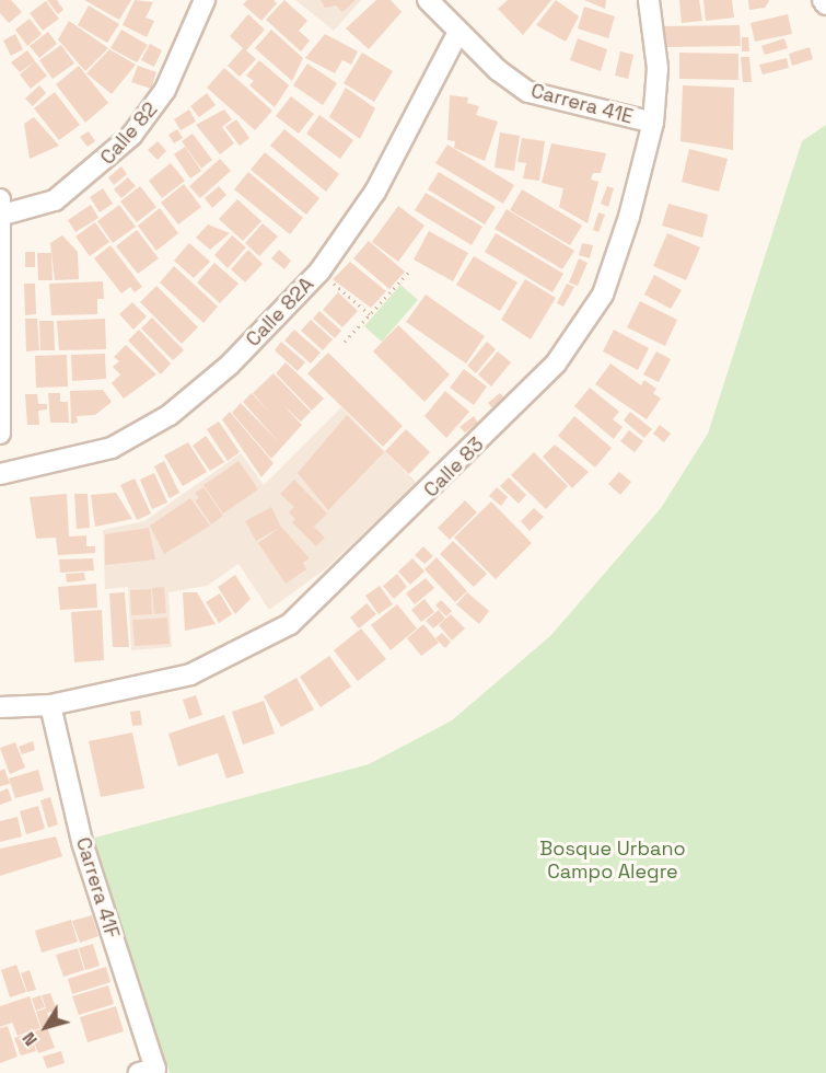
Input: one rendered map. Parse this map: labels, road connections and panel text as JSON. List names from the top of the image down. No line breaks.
{"streets":{"street":["Carrera 41E","Calle 82","Calle 82A","Calle 83","Carrera 41F"]},"crossings":[["Carrera 41E","Calle 82A"],["Carrera 41E","Calle 83"],["Calle 83","Carrera 41F"]],"parks":["Bosque Urbano Campo Alegre"],"north":"bottom left"}
